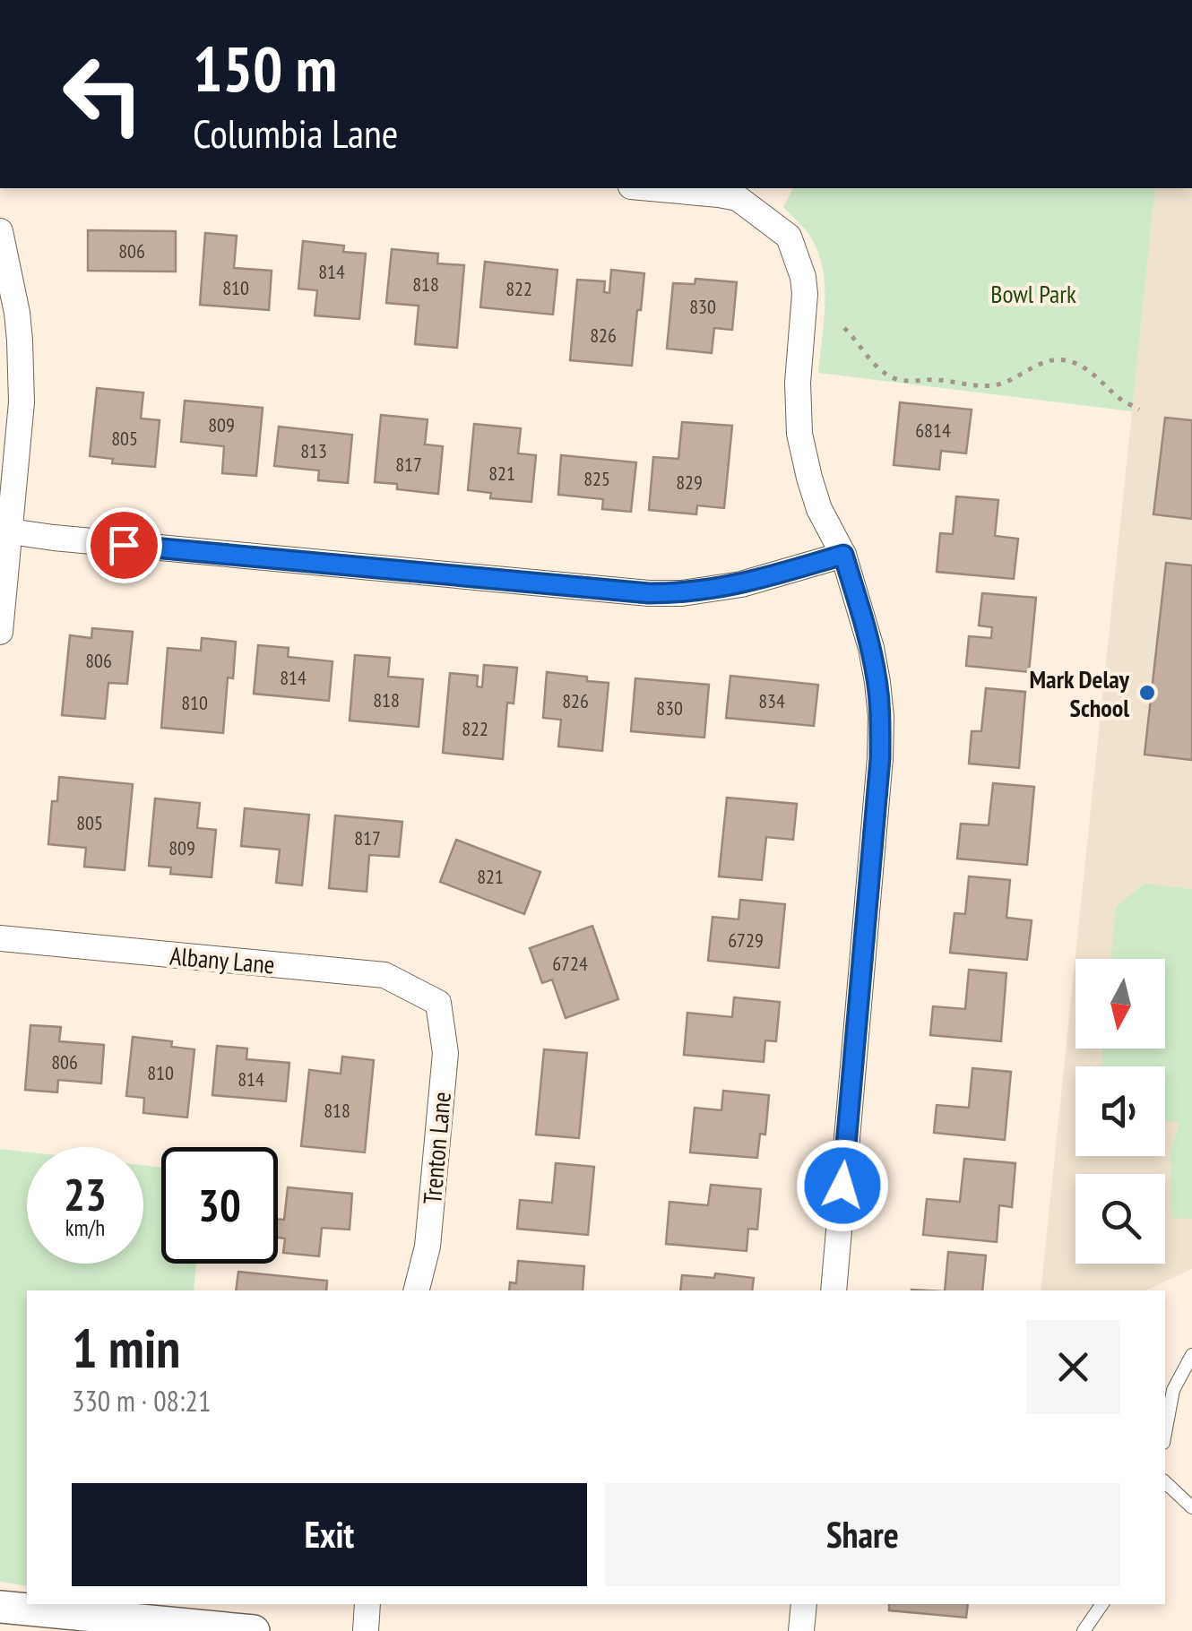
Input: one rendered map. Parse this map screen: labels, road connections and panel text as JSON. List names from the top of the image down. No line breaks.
{"streets":{"street":["Albany Lane","Trenton Lane"]},"crossings":[["Albany Lane","Trenton Lane"]],"parks":["Bowl Park"],"places":["Mark Delay School"],"house_numbers":["806","814","818","810","822","830","826","809","6814","805","813","817","821","825","829","806","814","818","826","834","810","830","822","805","817","809","821","6729","6724","806","810","814","818"],"north":"bottom","page":{"turn":["150 m","Columbia Lane"],"speed":"23 km/h","limit":"30","heading":["1 min","330 m · 08:21"],"buttons":["Exit","Share"]}}
